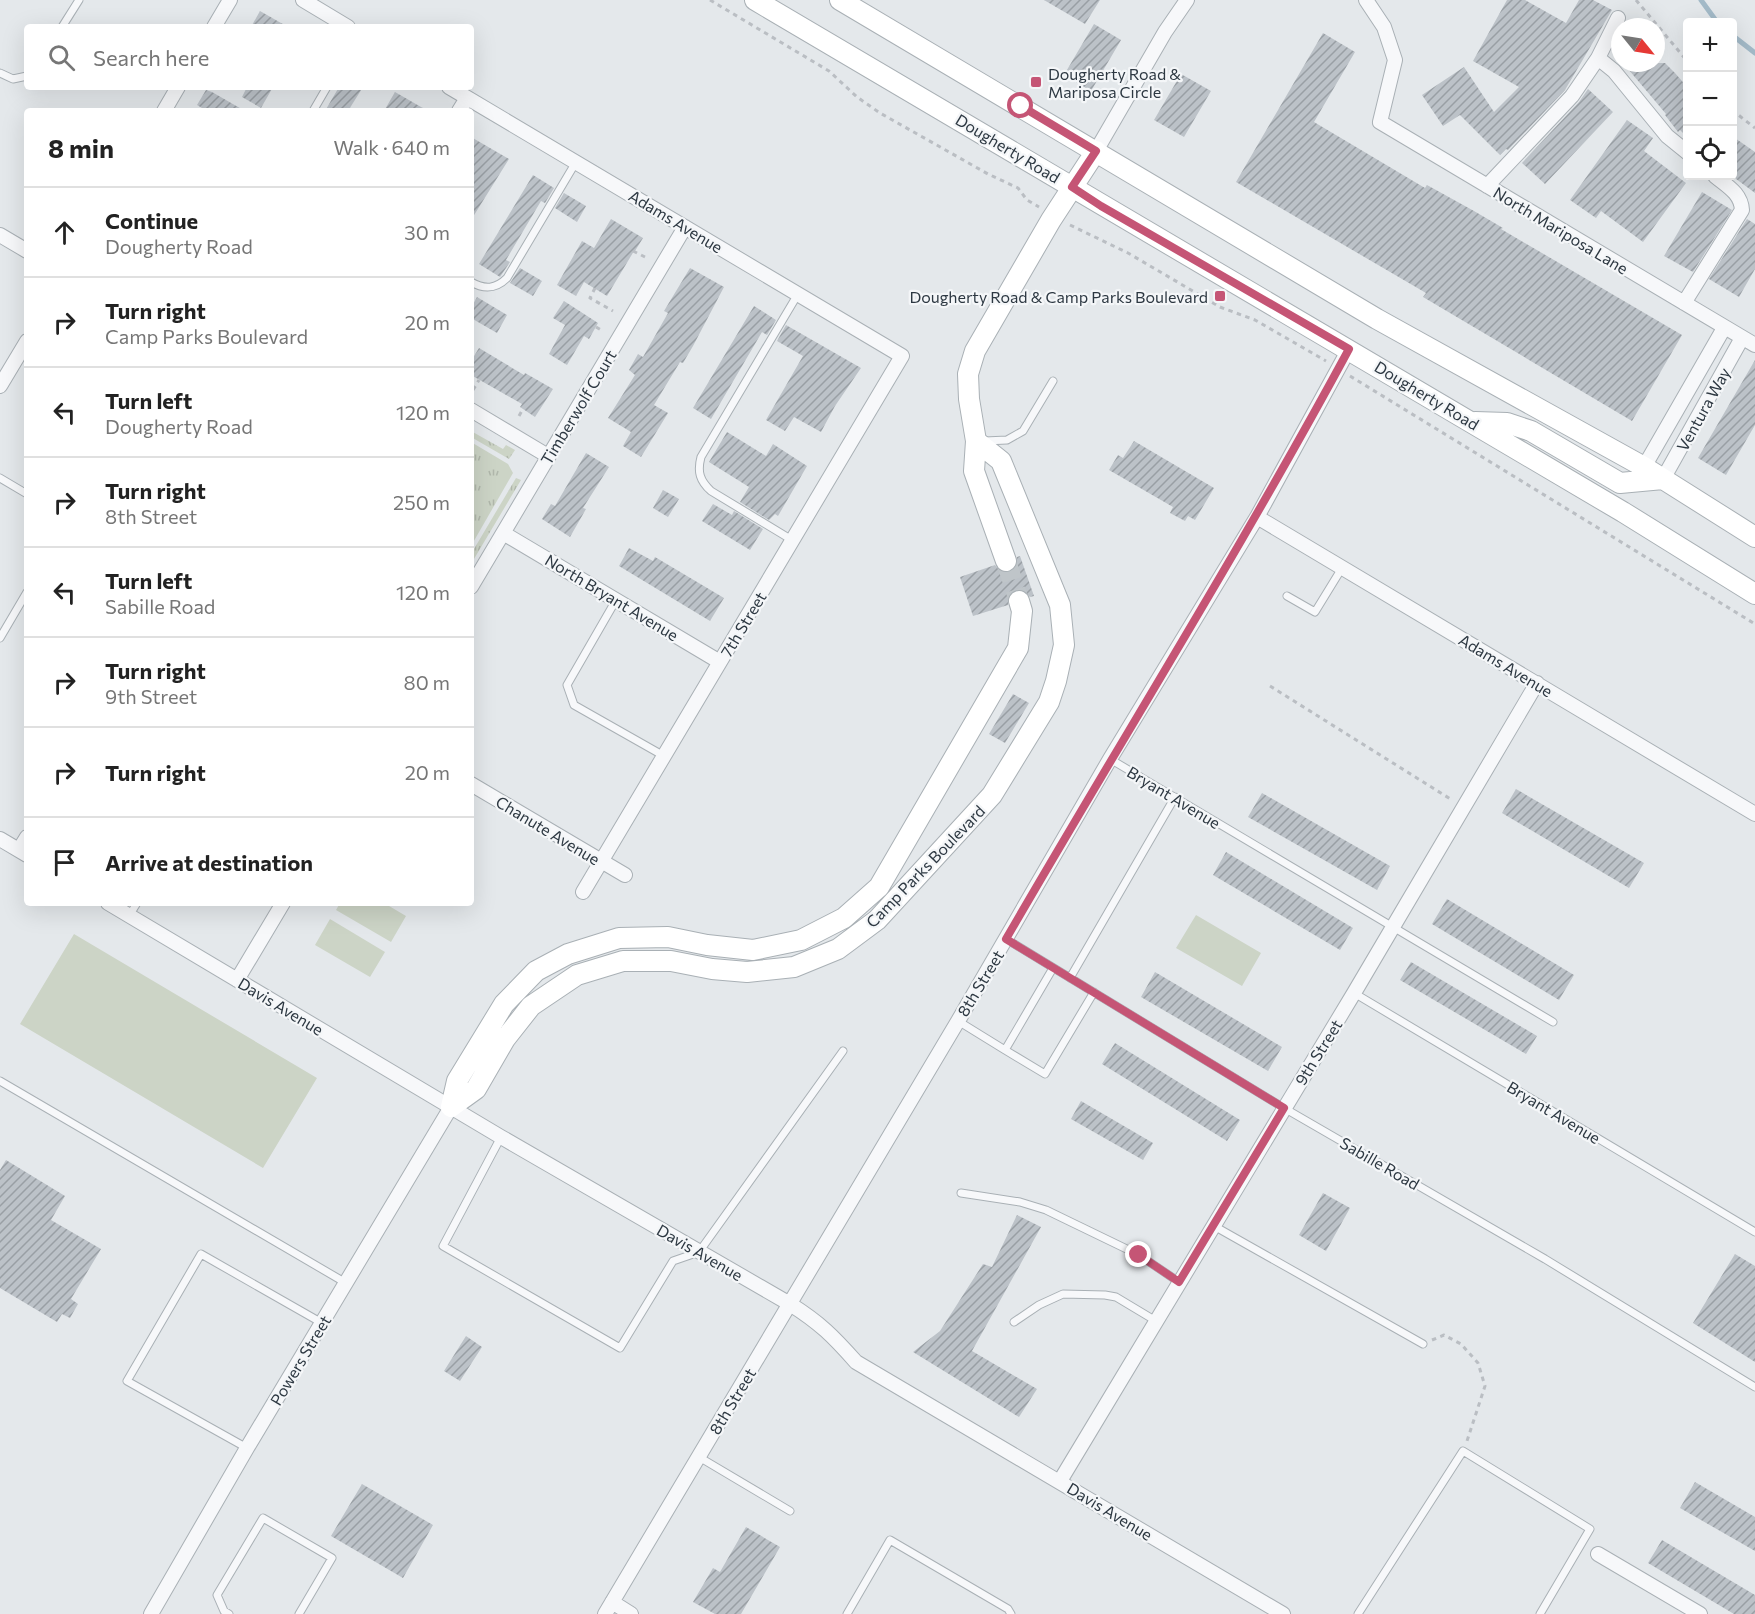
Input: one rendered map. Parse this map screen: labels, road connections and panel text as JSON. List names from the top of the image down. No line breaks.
{"streets":{"main road":["Dougherty Road","Camp Parks Boulevard"],"street":["Adams Avenue","North Mariposa Lane","Timberwolf Court","Ventura Way","North Bryant Avenue","7th Street","Chanute Avenue","8th Street","Davis Avenue","9th Street","Powers Street"],"lane":["Bryant Avenue","Sabille Road"]},"crossings":[["Dougherty Road","8th Street"],["Adams Avenue","Timberwolf Court"],["Adams Avenue","7th Street"],["Adams Avenue","8th Street"],["Adams Avenue","9th Street"],["North Mariposa Lane","Ventura Way"],["Timberwolf Court","North Bryant Avenue"],["North Bryant Avenue","7th Street"],["7th Street","Chanute Avenue"],["Bryant Avenue","8th Street"],["Bryant Avenue","9th Street"],["Camp Parks Boulevard","Davis Avenue"],["Camp Parks Boulevard","Powers Street"],["8th Street","Davis Avenue"],["8th Street","Sabille Road"],["Davis Avenue","9th Street"],["Davis Avenue","Powers Street"],["9th Street","Sabille Road"]],"places":{"transit":["Dougherty Road & Mariposa Circle","Dougherty Road & Camp Parks Boulevard"]},"north":"bottom right","page":{"map_buttons":["+","−"],"search":"Search here","heading":["8 min","Walk · 640 m"],"list":[["Continue","Dougherty Road","30 m"],["Turn right","Camp Parks Boulevard","20 m"],["Turn left","Dougherty Road","120 m"],["Turn right","8th Street","250 m"],["Turn left","Sabille Road","120 m"],["Turn right","9th Street","80 m"],["Turn right","20 m"],"Arrive at destination"]}}
